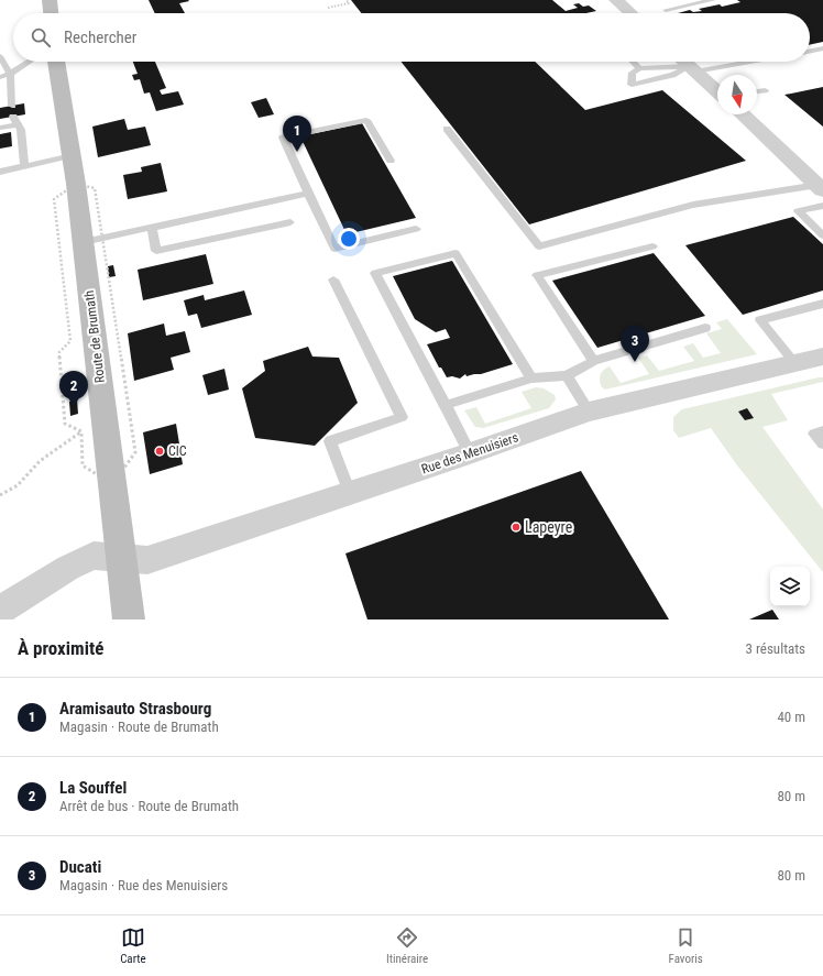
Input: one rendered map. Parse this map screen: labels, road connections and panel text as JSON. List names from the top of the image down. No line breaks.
{"streets":{"main road":["Route de Brumath"],"street":["Rue des Menuisiers"]},"crossings":[["Route de Brumath","Rue des Menuisiers"]],"places":["CIC","Lapeyre"],"north":"bottom","page":{"search":"Rechercher","pins":["1","3","2"],"heading":["À proximité","3 résultats"],"list":[{"mark":"1","name":"Aramisauto Strasbourg","note":"Magasin · Route de Brumath","value":"40 m"},{"mark":"2","name":"La Souffel","note":"Arrêt de bus · Route de Brumath","value":"80 m"},{"mark":"3","name":"Ducati","note":"Magasin · Rue des Menuisiers","value":"80 m"}],"nav":["Carte","Itinéraire","Favoris"]}}
